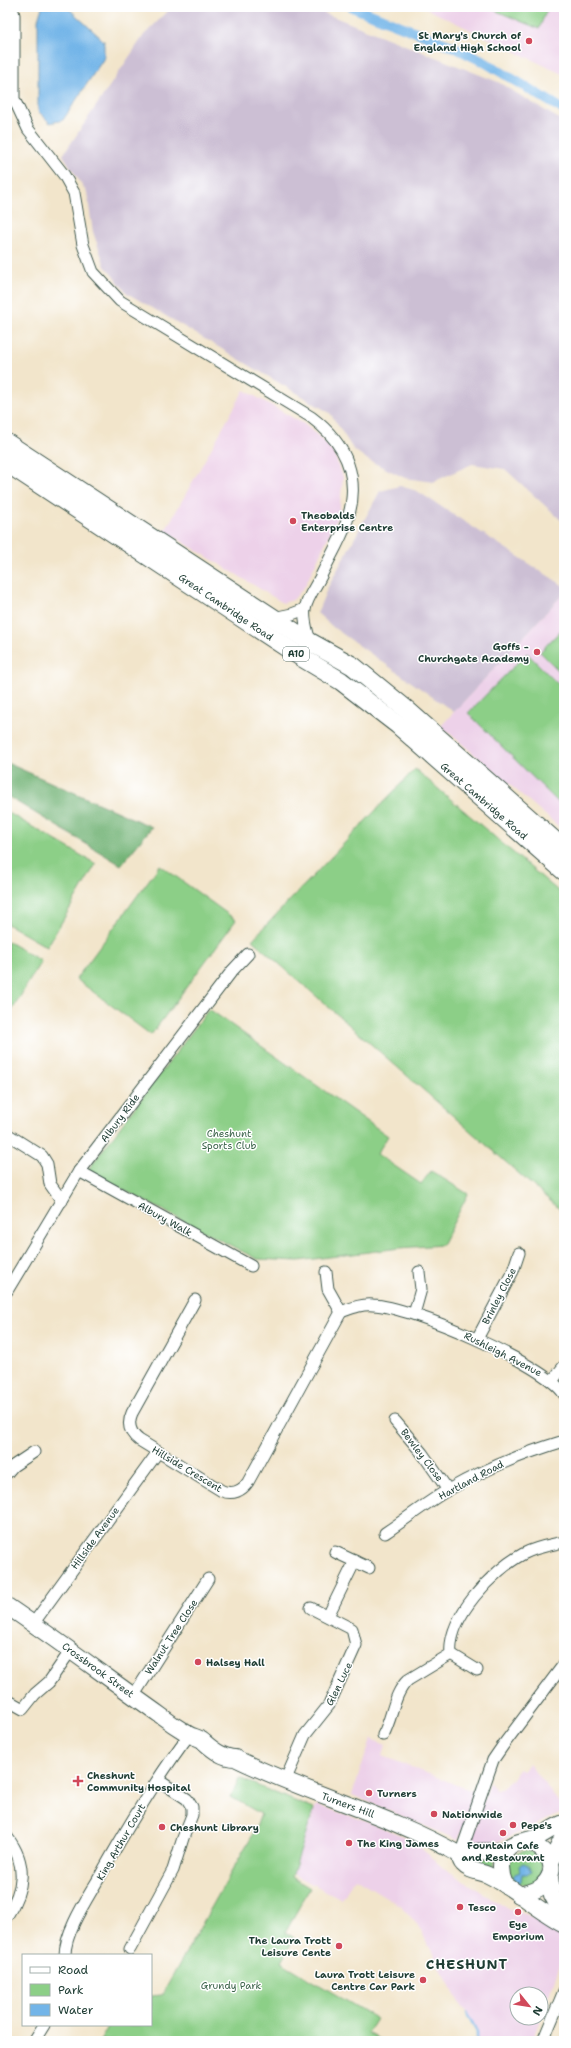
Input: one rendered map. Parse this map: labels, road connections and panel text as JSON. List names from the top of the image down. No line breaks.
{"streets":{"highway":["Great Cambridge Road","A10"],"main road":["Crossbrook Street","Turners Hill"],"street":["Albury Ride","Albury Walk","Brinley Close","Rushleigh Avenue","Bewley Close","Hillside Crescent","Hartland Road","Hillside Avenue","Walnut Tree Close","Glen Luce","King Arthur Court"]},"crossings":[["Albury Ride","Albury Walk"],["Brinley Close","Rushleigh Avenue"],["Rushleigh Avenue","Hillside Crescent"],["Bewley Close","Hartland Road"],["Hillside Crescent","Hillside Avenue"],["Hillside Avenue","Crossbrook Street"],["Walnut Tree Close","Crossbrook Street"],["Crossbrook Street","Turners Hill"],["Crossbrook Street","King Arthur Court"],["Glen Luce","Turners Hill"],["Turners Hill","King Arthur Court"]],"districts":["CHESHUNT"],"parks":["Cheshunt Sports Club","Grundy Park"],"places":{"other":["St Mary's Church of England High School","Theobalds Enterprise Centre","Goffs - Churchgate Academy","Halsey Hall","Turners","Nationwide","Pepe's","Cheshunt Library","Fountain Cafe and Restaurant","The King James","Tesco","Eye Emporium","The Laura Trott Leisure Cente","Laura Trott Leisure Centre Car Park"],"health":["Cheshunt Community Hospital"]},"legend":["Road","Park","Water"],"north":"bottom right"}
